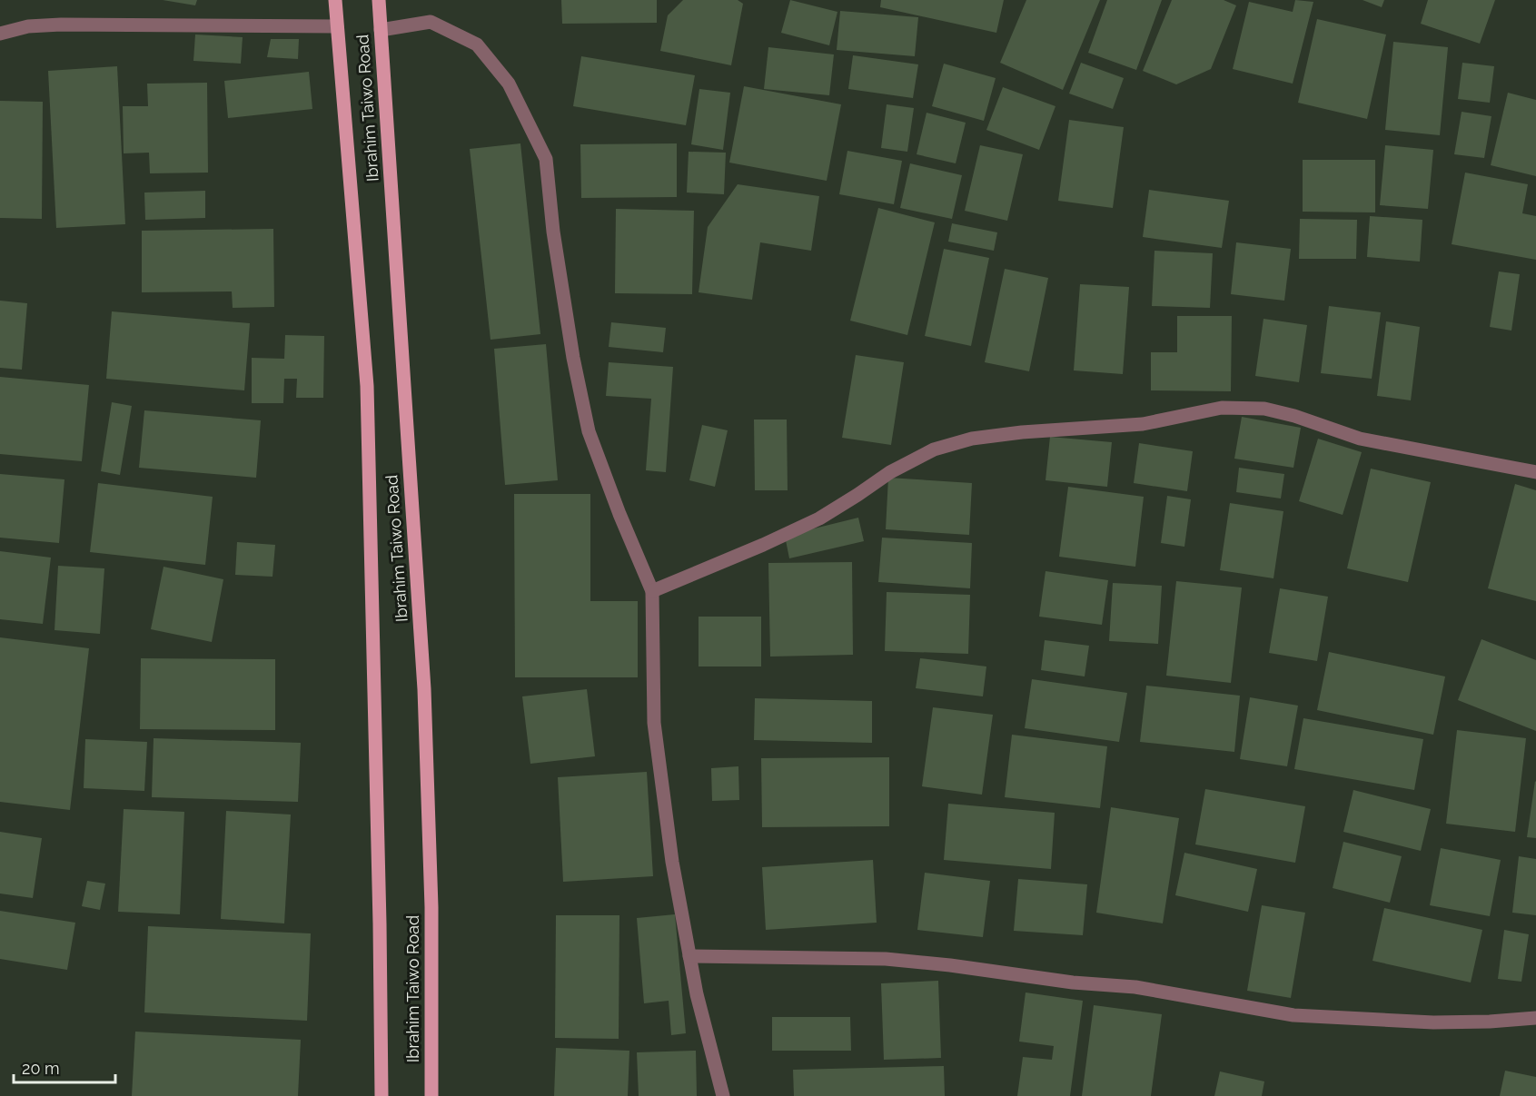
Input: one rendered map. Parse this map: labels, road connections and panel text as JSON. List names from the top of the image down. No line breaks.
{"streets":{"main road":["Ibrahim Taiwo Road"]},"scale_bar":"20 m"}
